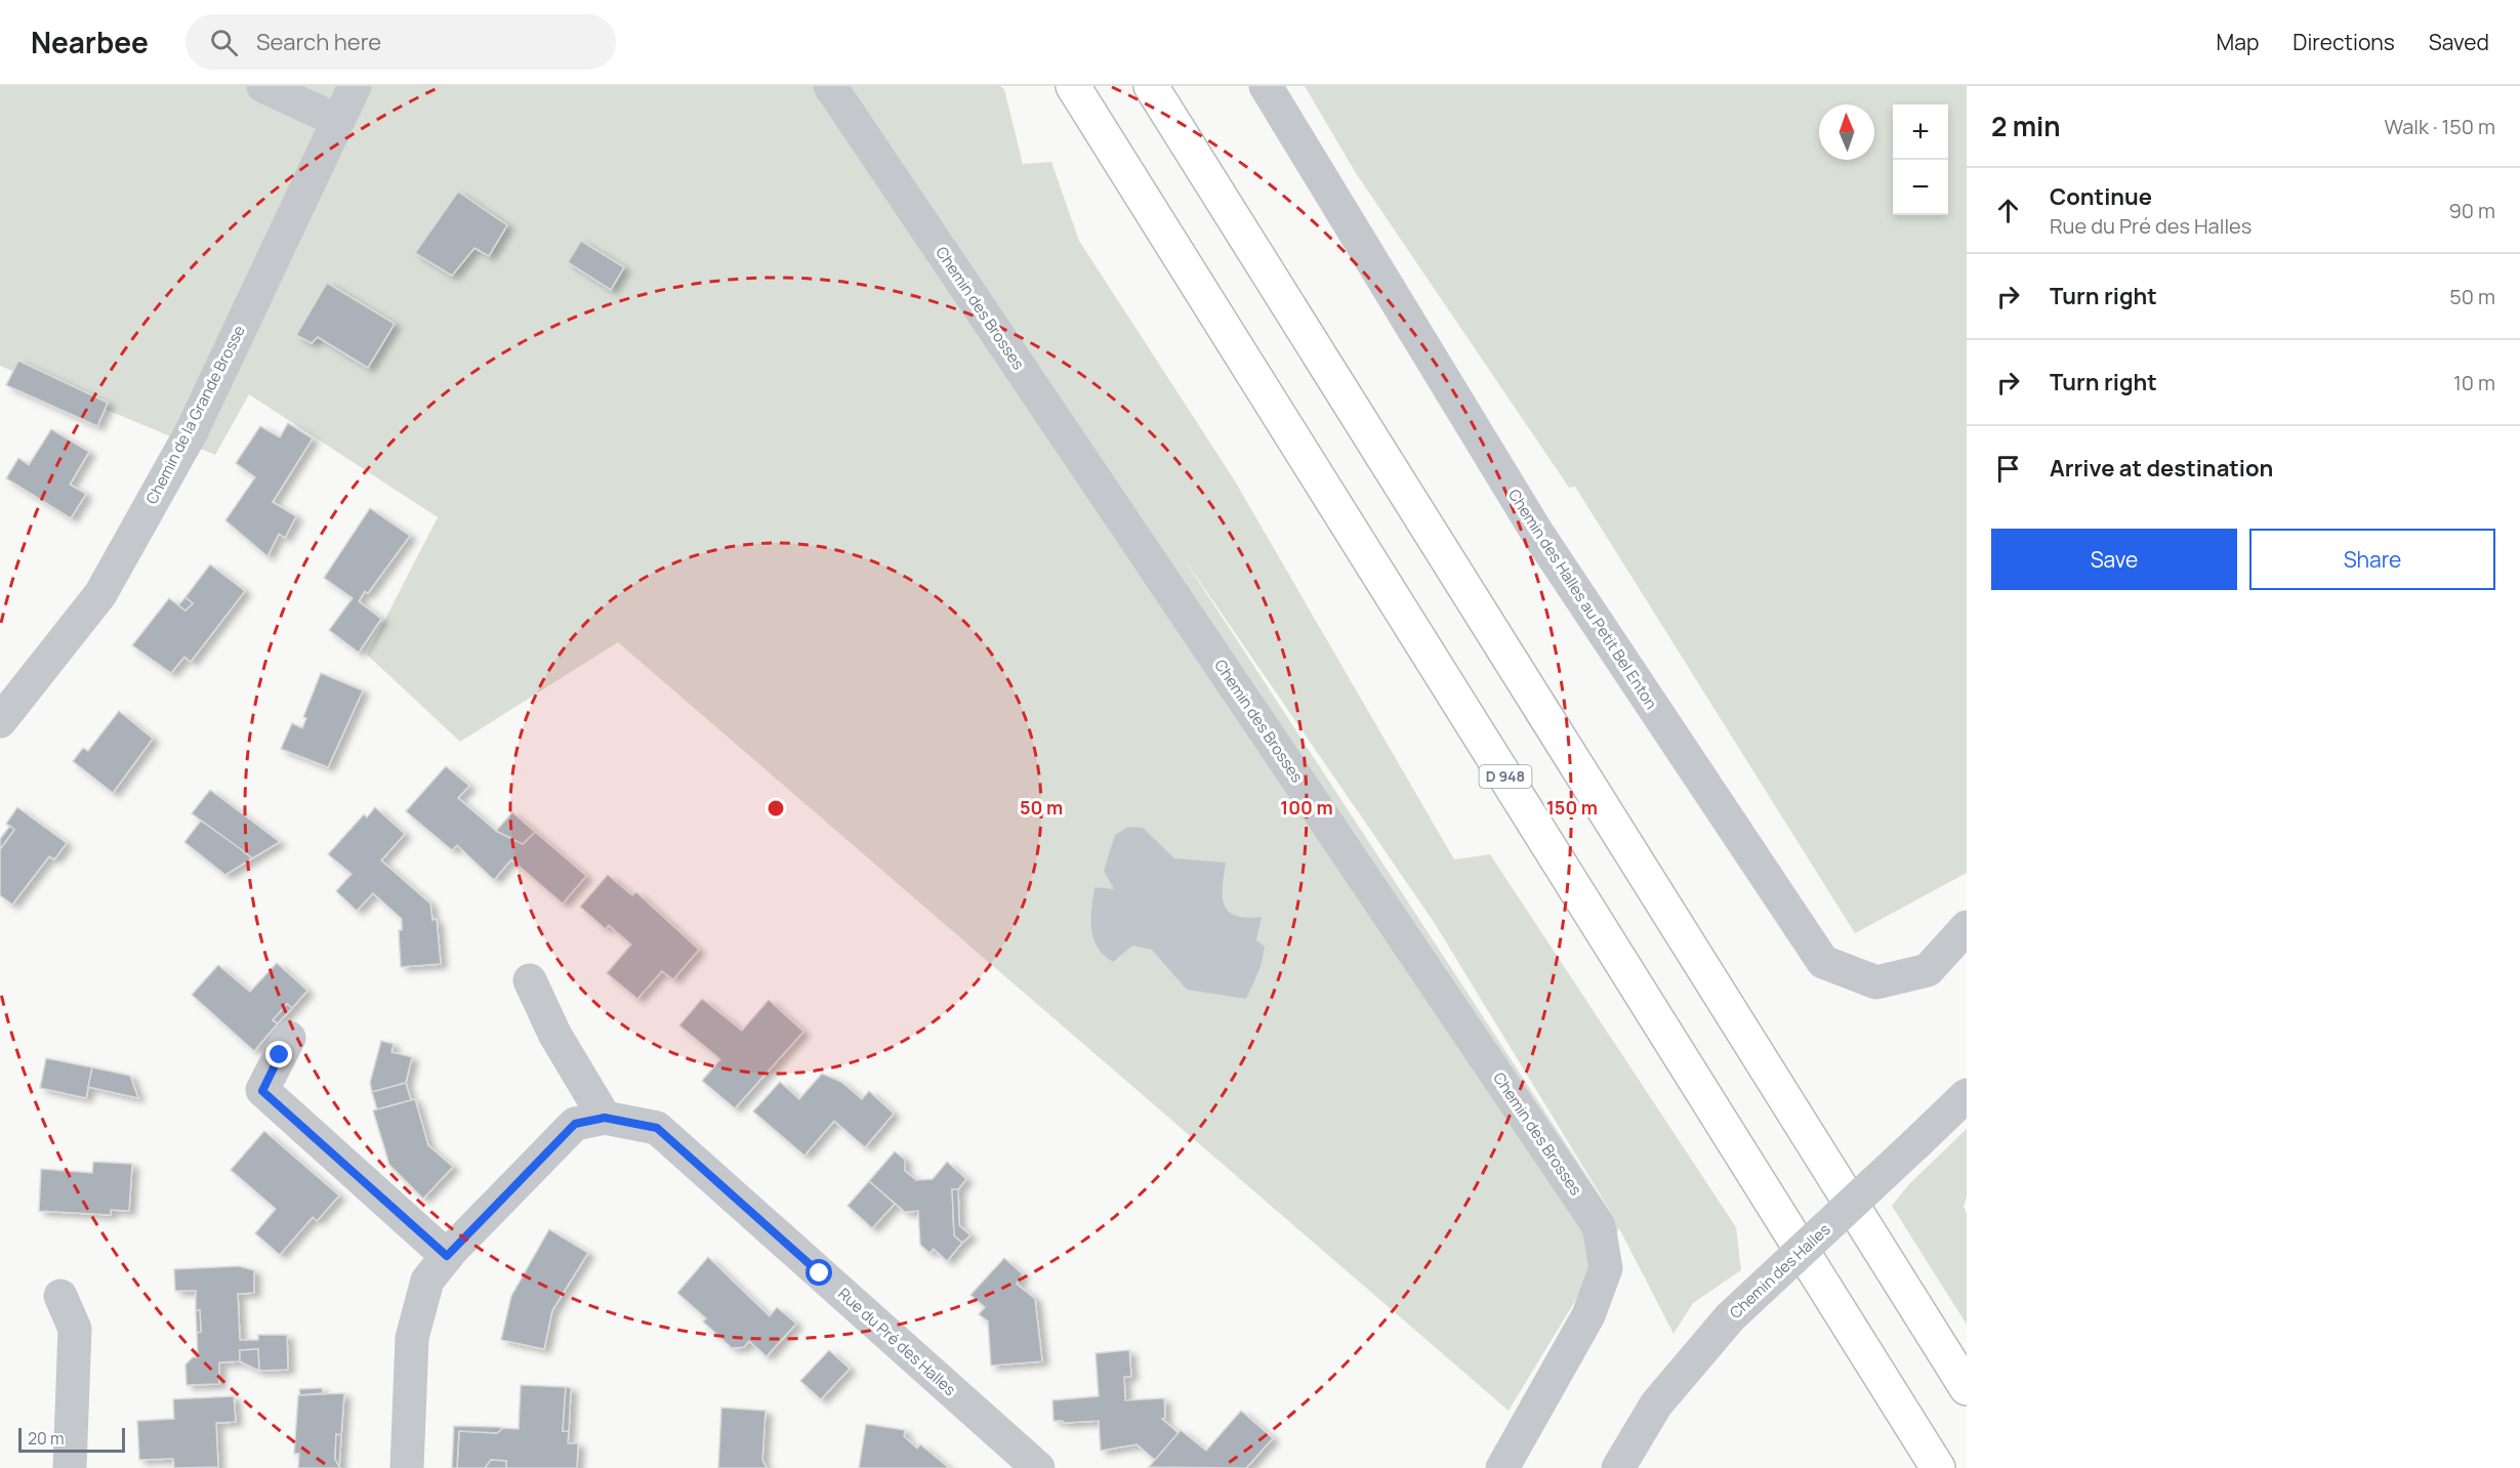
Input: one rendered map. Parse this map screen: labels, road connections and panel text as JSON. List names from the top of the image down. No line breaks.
{"streets":{"highway":["D 948"],"street":["Chemin des Brosses","Chemin de la Grande Brosse","Chemin des Halles au Petit Bel Enton","Chemin des Halles","Rue du Pré des Halles"]},"scale_bar":"20 m","north":"top","page":{"header":"Nearbee","search":"Search here","nav":["Map","Directions","Saved"],"heading":["2 min","Walk · 150 m"],"map_buttons":["+","−"],"list":[["Continue","Rue du Pré des Halles","90 m"],["Turn right","50 m"],["Turn right","10 m"],"Arrive at destination"],"buttons":["Save","Share"],"scale":"20 m"},"rings":["50 m","100 m","150 m"]}
